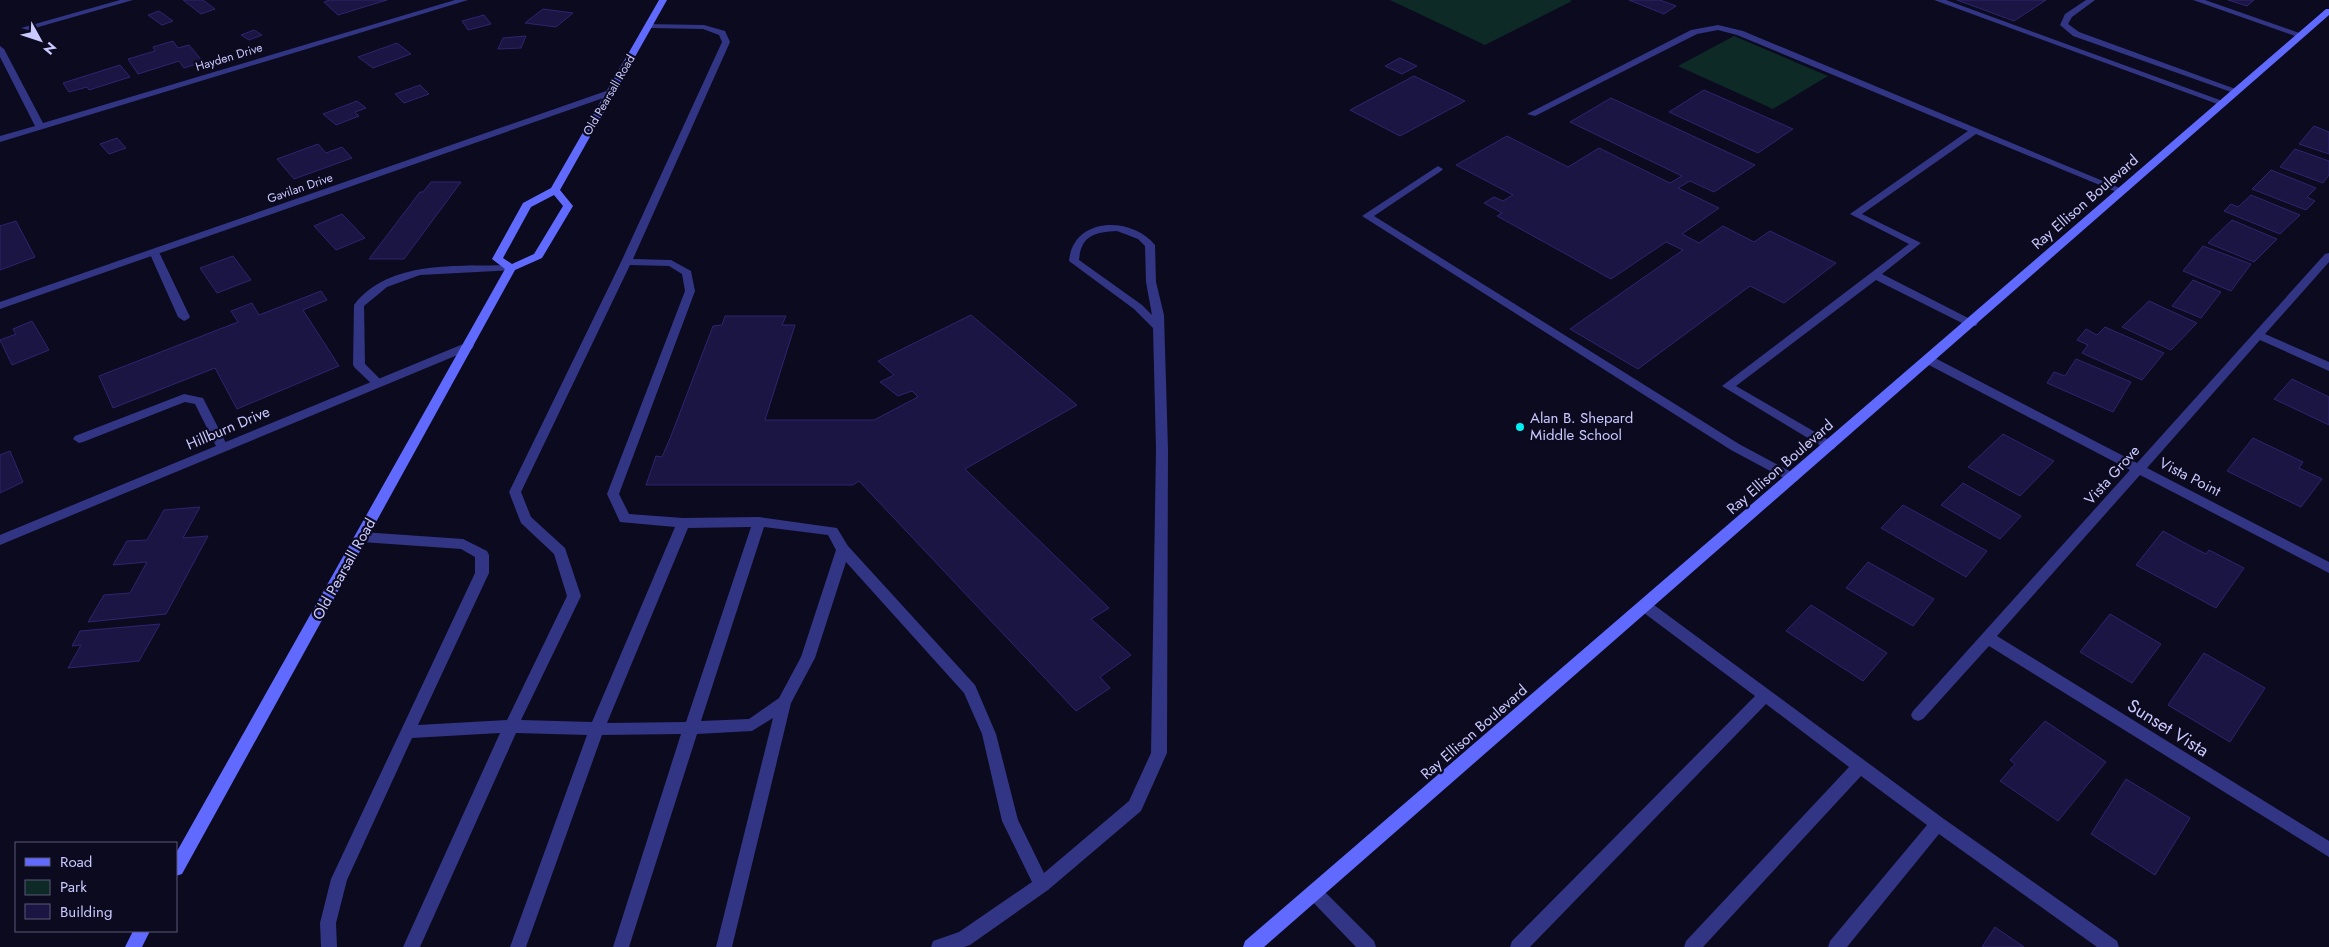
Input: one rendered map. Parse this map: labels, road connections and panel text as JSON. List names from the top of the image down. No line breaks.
{"streets":{"main road":["Old Pearsall Road","Ray Ellison Boulevard"],"street":["Hayden Drive","Gavilan Drive","Hillburn Drive","Vista Grove","Vista Point","Sunset Vista"]},"crossings":[["Old Pearsall Road","Gavilan Drive"],["Old Pearsall Road","Hillburn Drive"],["Ray Ellison Boulevard","Vista Point"],["Vista Grove","Vista Point"],["Vista Grove","Sunset Vista"]],"places":["Alan B. Shepard Middle School"],"legend":["Road","Park","Building"],"north":"bottom right"}
